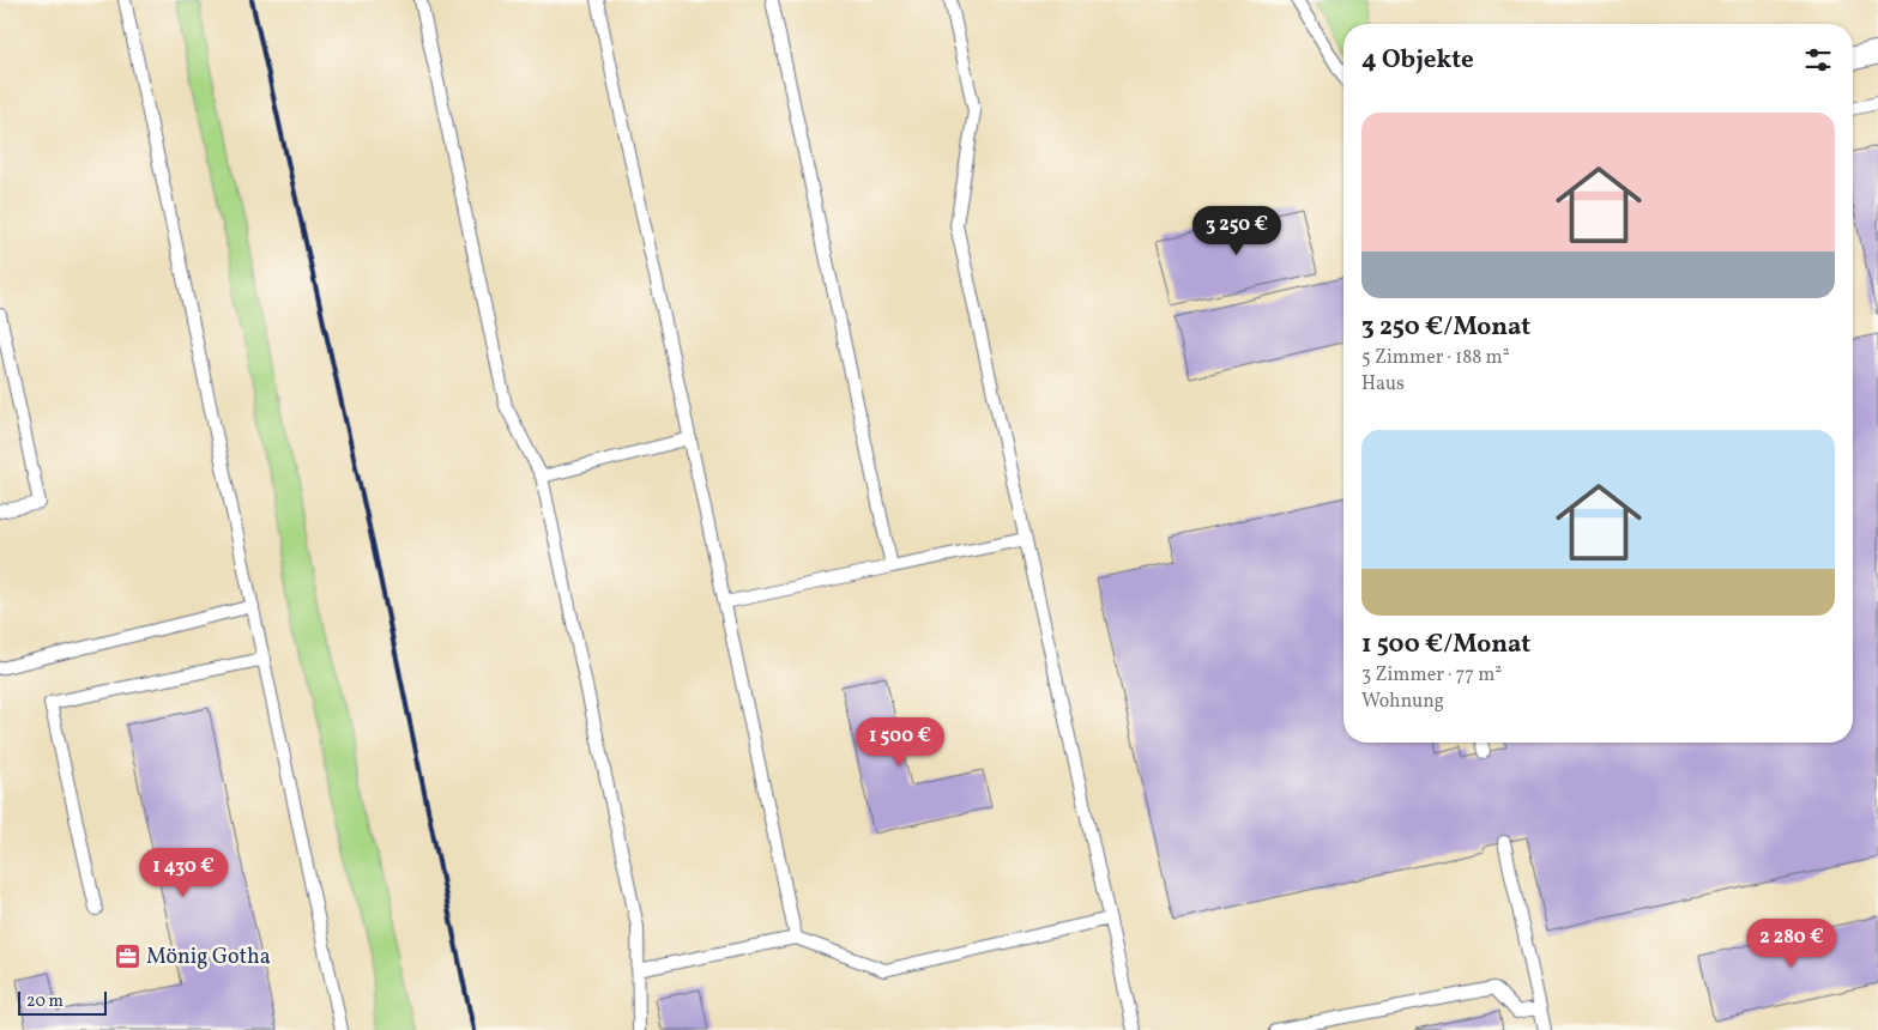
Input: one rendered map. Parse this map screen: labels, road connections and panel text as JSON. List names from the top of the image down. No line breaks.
{"places":{"office":["Mönig Gotha"]},"scale_bar":"20 m","page":{"heading":"4 Objekte","list":[{"name":"3 250 €/Monat","note":"5 Zimmer · 188 m² · Haus"},{"name":"1 500 €/Monat","note":"3 Zimmer · 77 m² · Wohnung"}],"price":["3 250 €","1 500 €","1 430 €","2 280 €"],"scale":"20 m"}}
